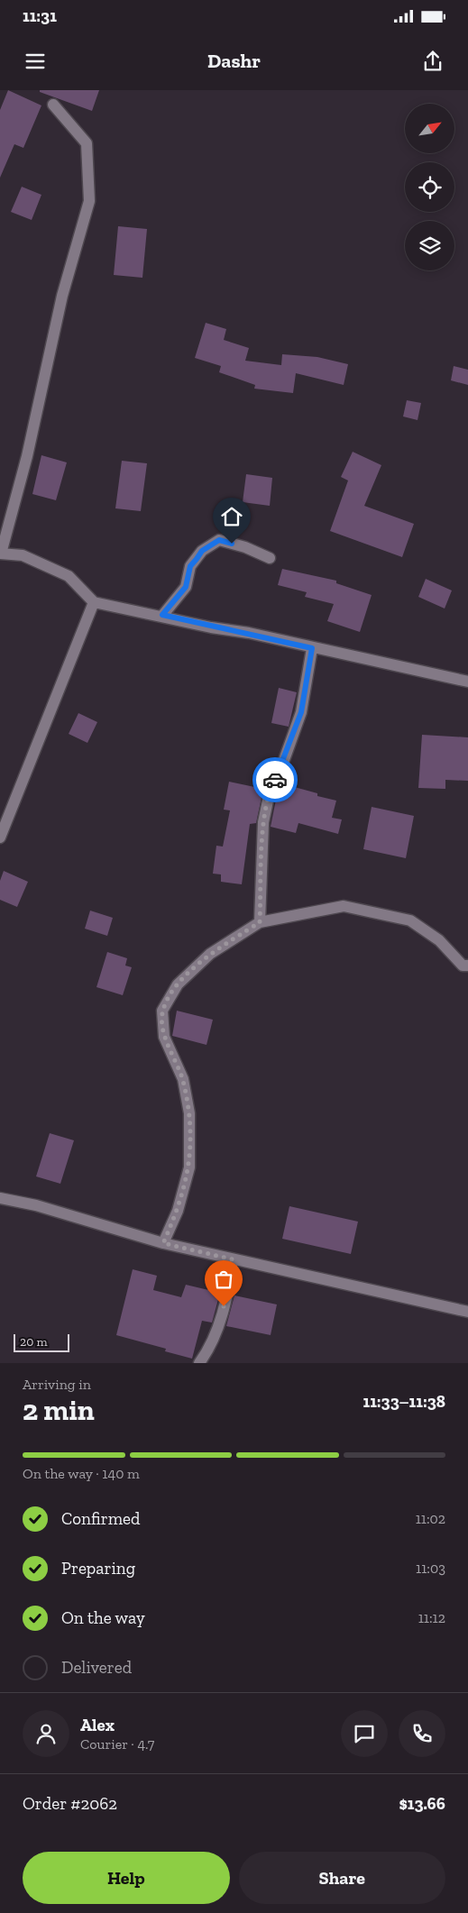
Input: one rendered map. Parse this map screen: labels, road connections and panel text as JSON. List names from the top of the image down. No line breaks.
{"scale_bar":"20 m","north":"top right","page":{"status":"11:31","header":"Dashr","scale":"20 m","heading":["2 min","Arriving in","11:33–11:38"],"panel":["Alex","Courier · 4.7","Order #2062","$13.66"],"bar":"On the way · 140 m","list":[["Confirmed","11:02"],["Preparing","11:03"],["On the way","11:12"],"Delivered"],"buttons":["Help","Share"]}}
